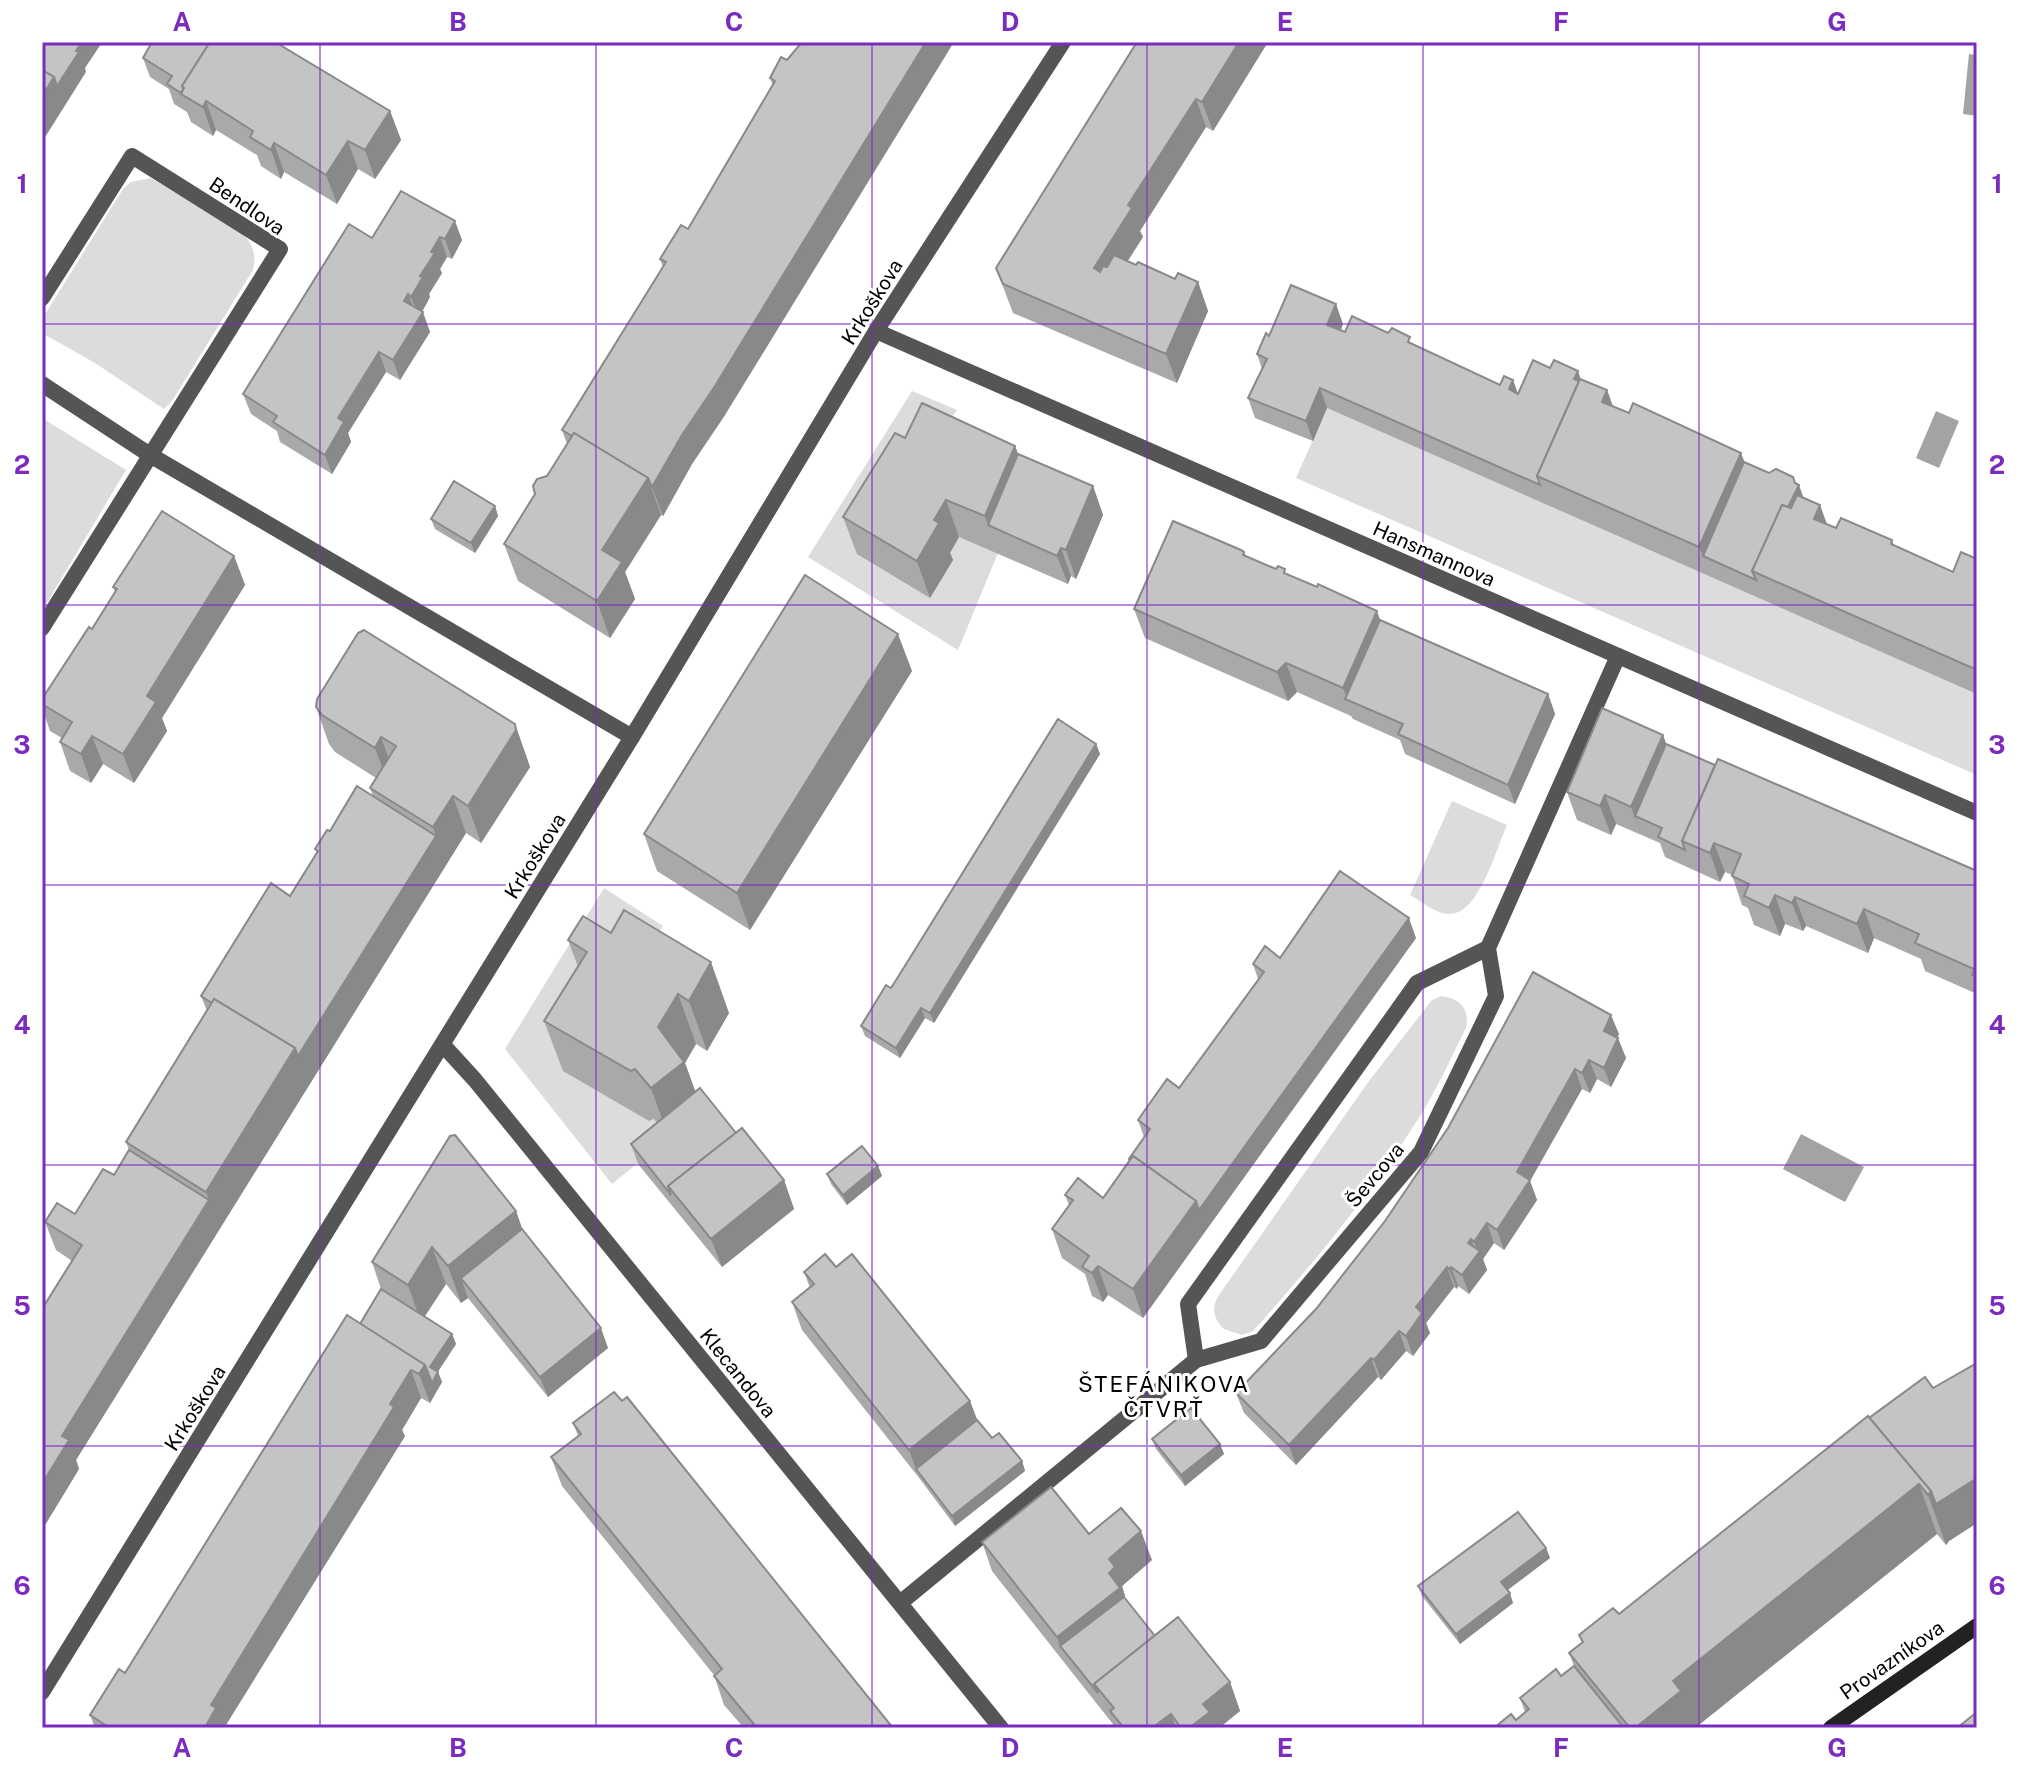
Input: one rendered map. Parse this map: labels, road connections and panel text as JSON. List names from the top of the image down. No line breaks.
{"streets":{"main road":["Provazníkova"],"street":["Bendlova","Krkoškova","Hansmannova","Ševcova","Klecandova"]},"crossings":[["Krkoškova","Hansmannova"],["Krkoškova","Klecandova"],["Ševcova","Klecandova"]],"districts":["ŠTEFÁNIKOVA ČTVRŤ"],"grid":{"columns":["A","B","C","D","E","F","G"],"rows":["1","2","3","4","5","6"]}}
